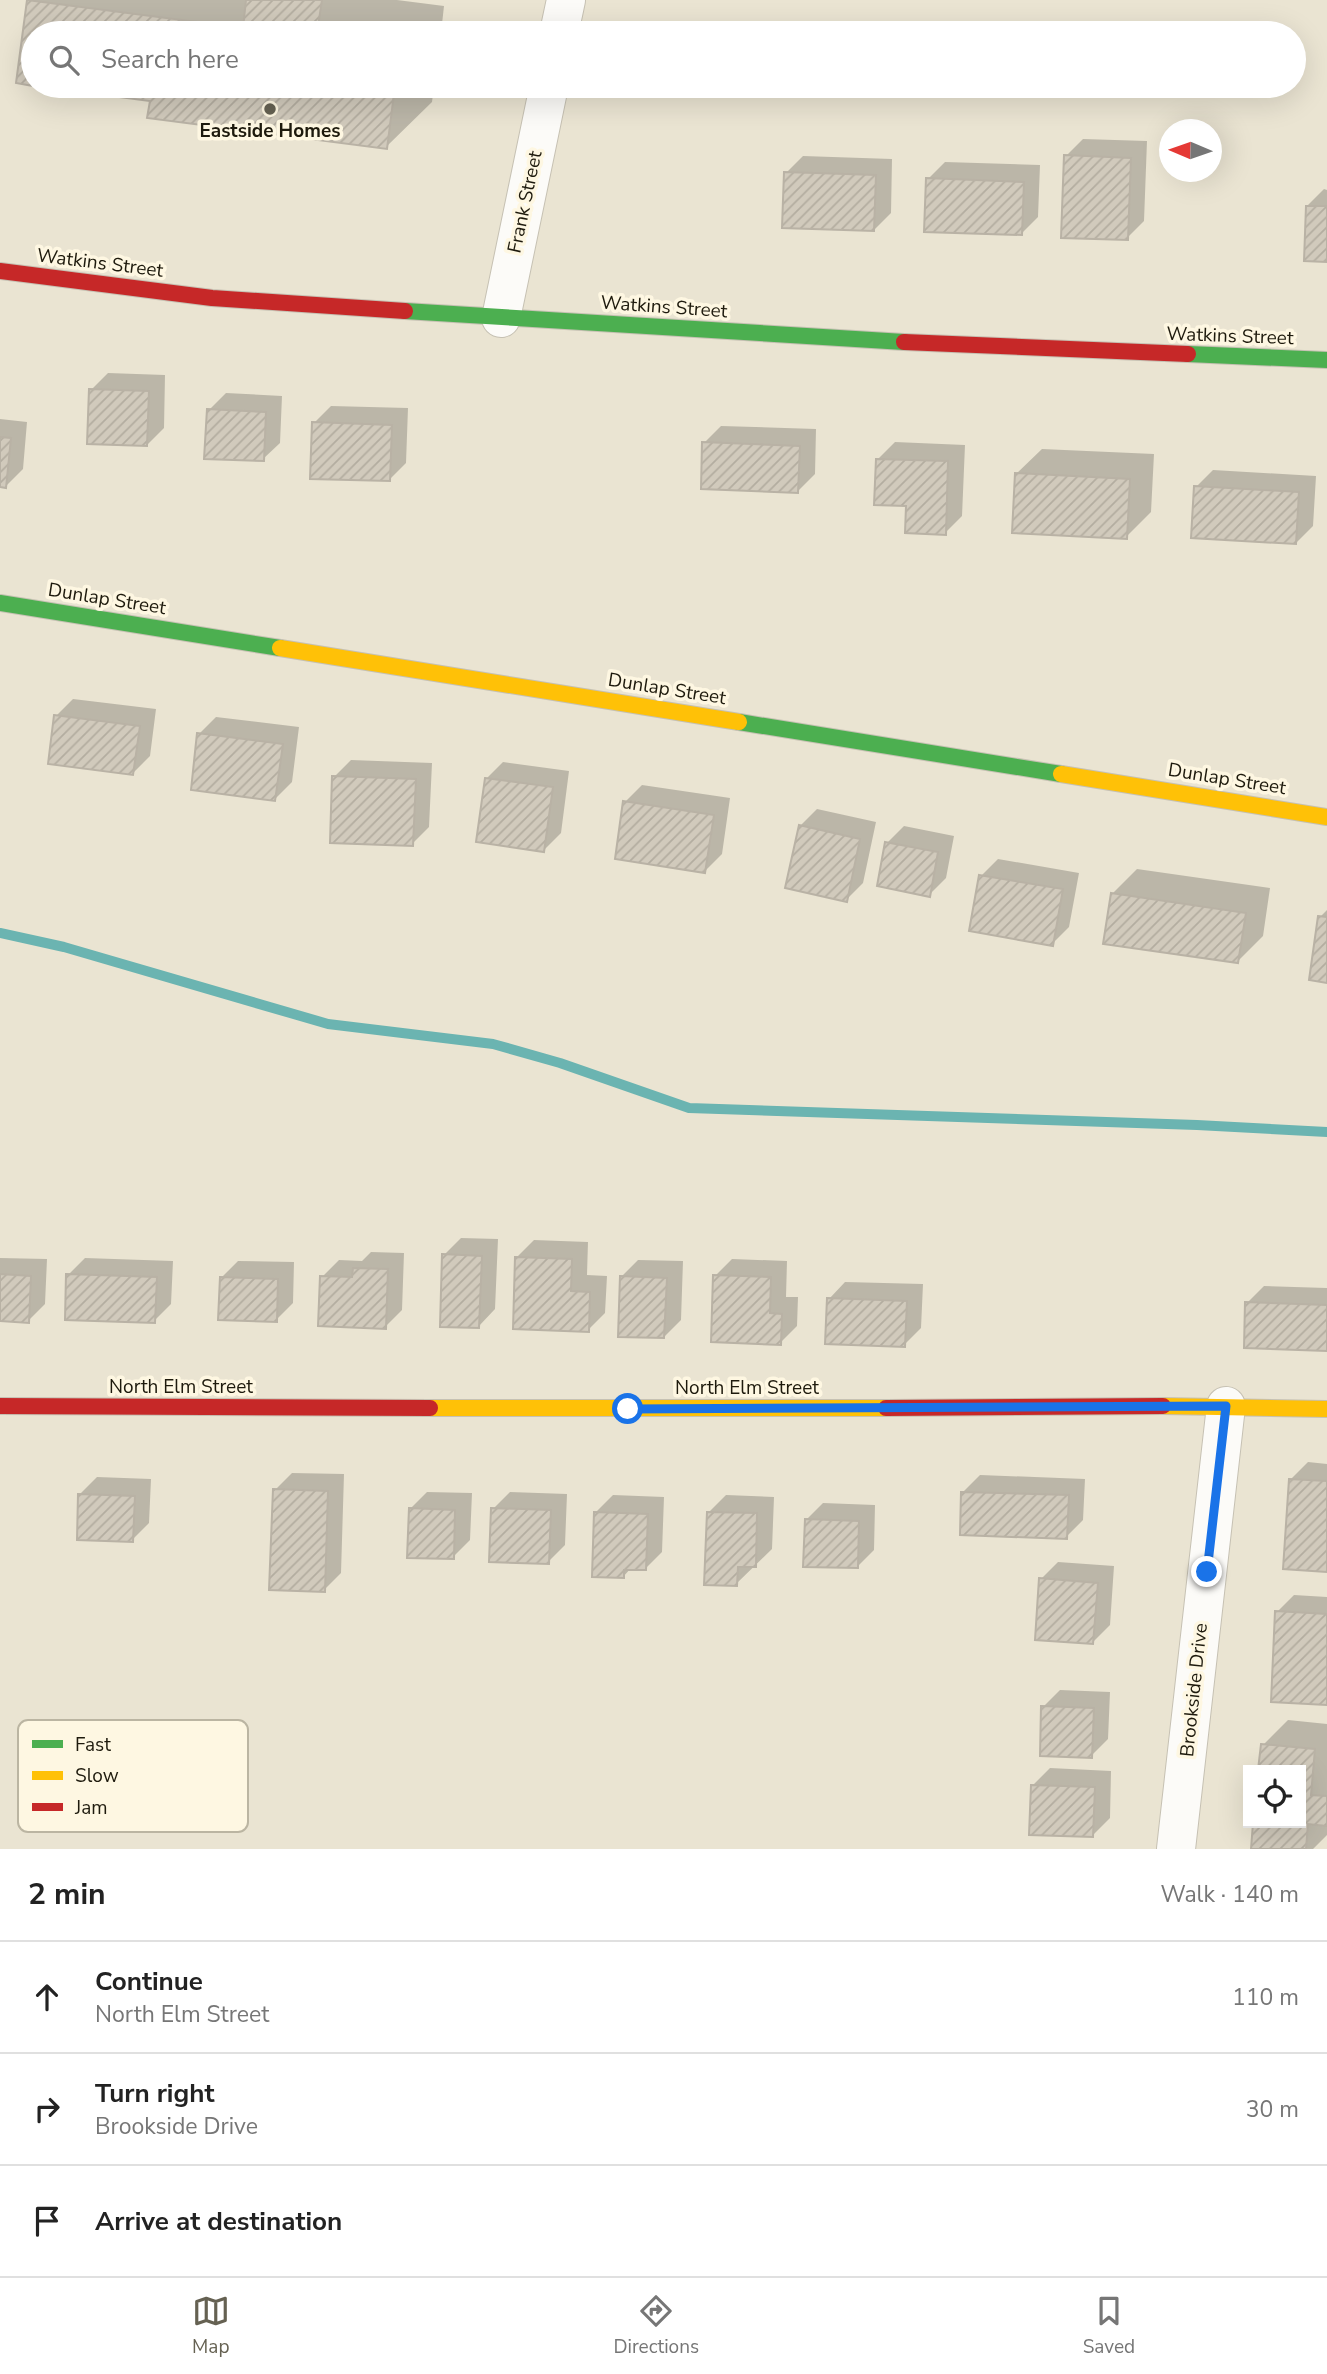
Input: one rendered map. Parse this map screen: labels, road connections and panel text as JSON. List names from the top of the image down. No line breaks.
{"streets":{"street":["Frank Street","Watkins Street","Dunlap Street","North Elm Street","Brookside Drive"]},"crossings":[["Frank Street","Watkins Street"],["North Elm Street","Brookside Drive"]],"places":["Eastside Homes"],"legend":["Fast","Slow","Jam"],"north":"left","page":{"search":"Search here","heading":["2 min","Walk · 140 m"],"list":[["Continue","North Elm Street","110 m"],["Turn right","Brookside Drive","30 m"],"Arrive at destination"],"nav":["Map","Directions","Saved"]}}
